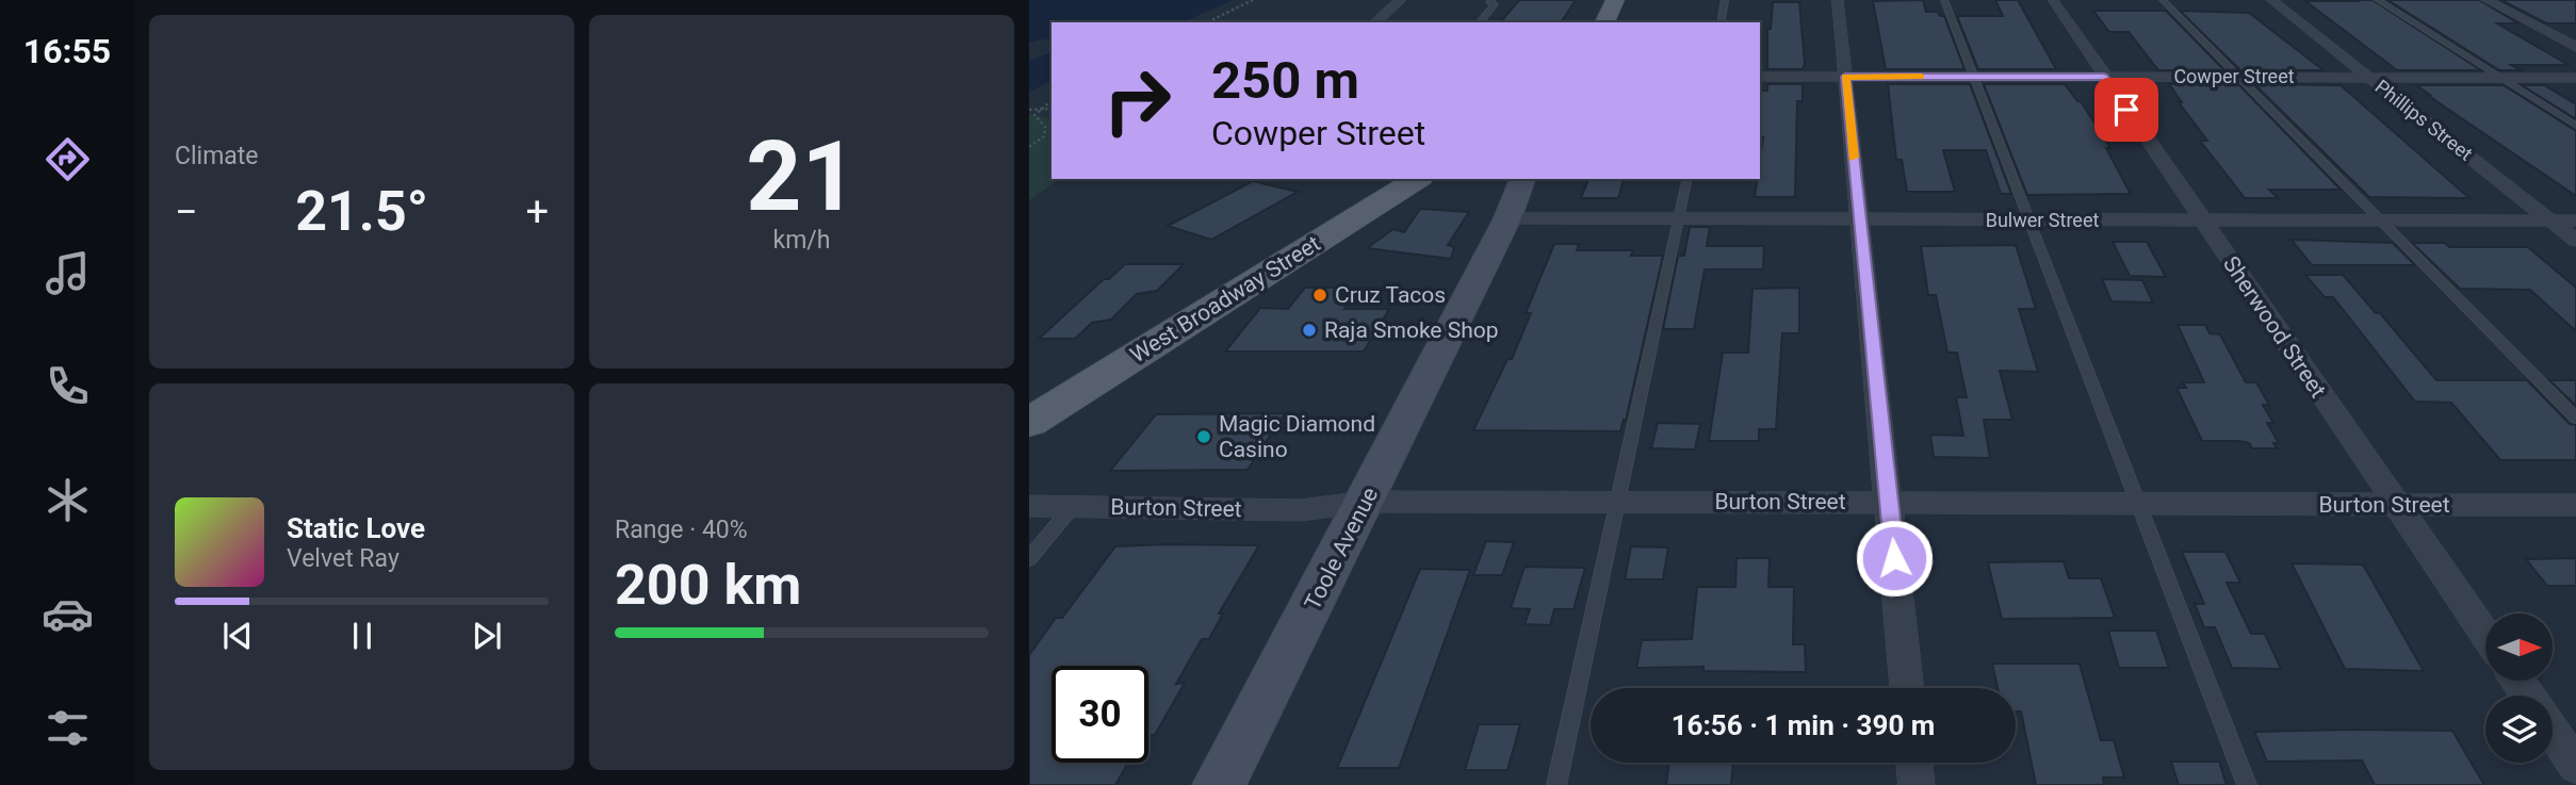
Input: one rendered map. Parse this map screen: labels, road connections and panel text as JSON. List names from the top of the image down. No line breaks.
{"streets":{"main road":["West Broadway Street","Toole Avenue"],"street":["Cowper Street","Phillips Street","Bulwer Street","Sherwood Street","Burton Street"]},"crossings":[["Cowper Street","Phillips Street"],["Cowper Street","Sherwood Street"],["Phillips Street","Bulwer Street"],["Bulwer Street","Sherwood Street"],["Bulwer Street","Toole Avenue"],["Sherwood Street","Burton Street"],["Burton Street","Toole Avenue"]],"places":["Cruz Tacos","Raja Smoke Shop","Magic Diamond Casino"],"north":"right","page":{"tabs":"16:55","tile":["Climate",["21","km/h"],["Range · 40%","200 km"]],"turn":["250 m","Cowper Street"],"heat":["−","21.5°","+"],"song":["Static Love","Velvet Ray"],"limit":"30","trip":"16:56 · 1 min · 390 m"}}
